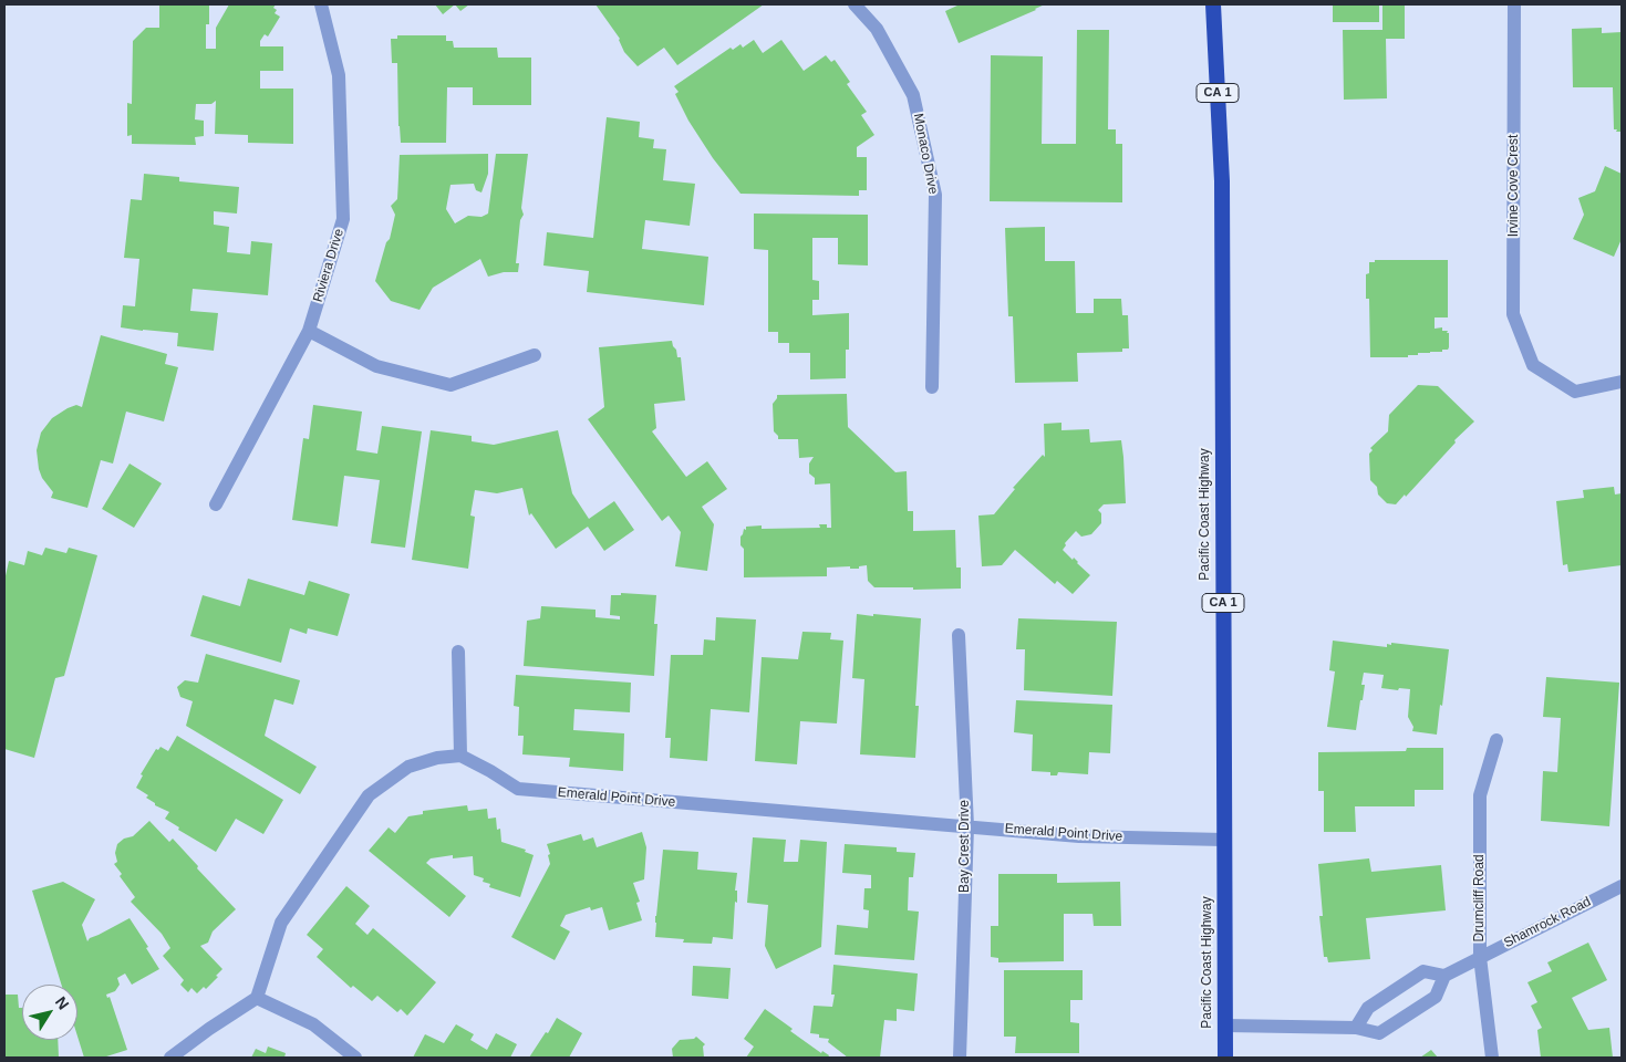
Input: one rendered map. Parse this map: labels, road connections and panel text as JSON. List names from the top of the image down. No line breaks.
{"streets":{"highway":["CA 1","Pacific Coast Highway"],"street":["Monaco Drive","Irvine Cove Crest","Riviera Drive","Emerald Point Drive","Bay Crest Drive","Drumcliff Road","Shamrock Road"]},"crossings":[["Pacific Coast Highway","Emerald Point Drive"],["Emerald Point Drive","Bay Crest Drive"],["Drumcliff Road","Shamrock Road"]],"north":"top right"}
